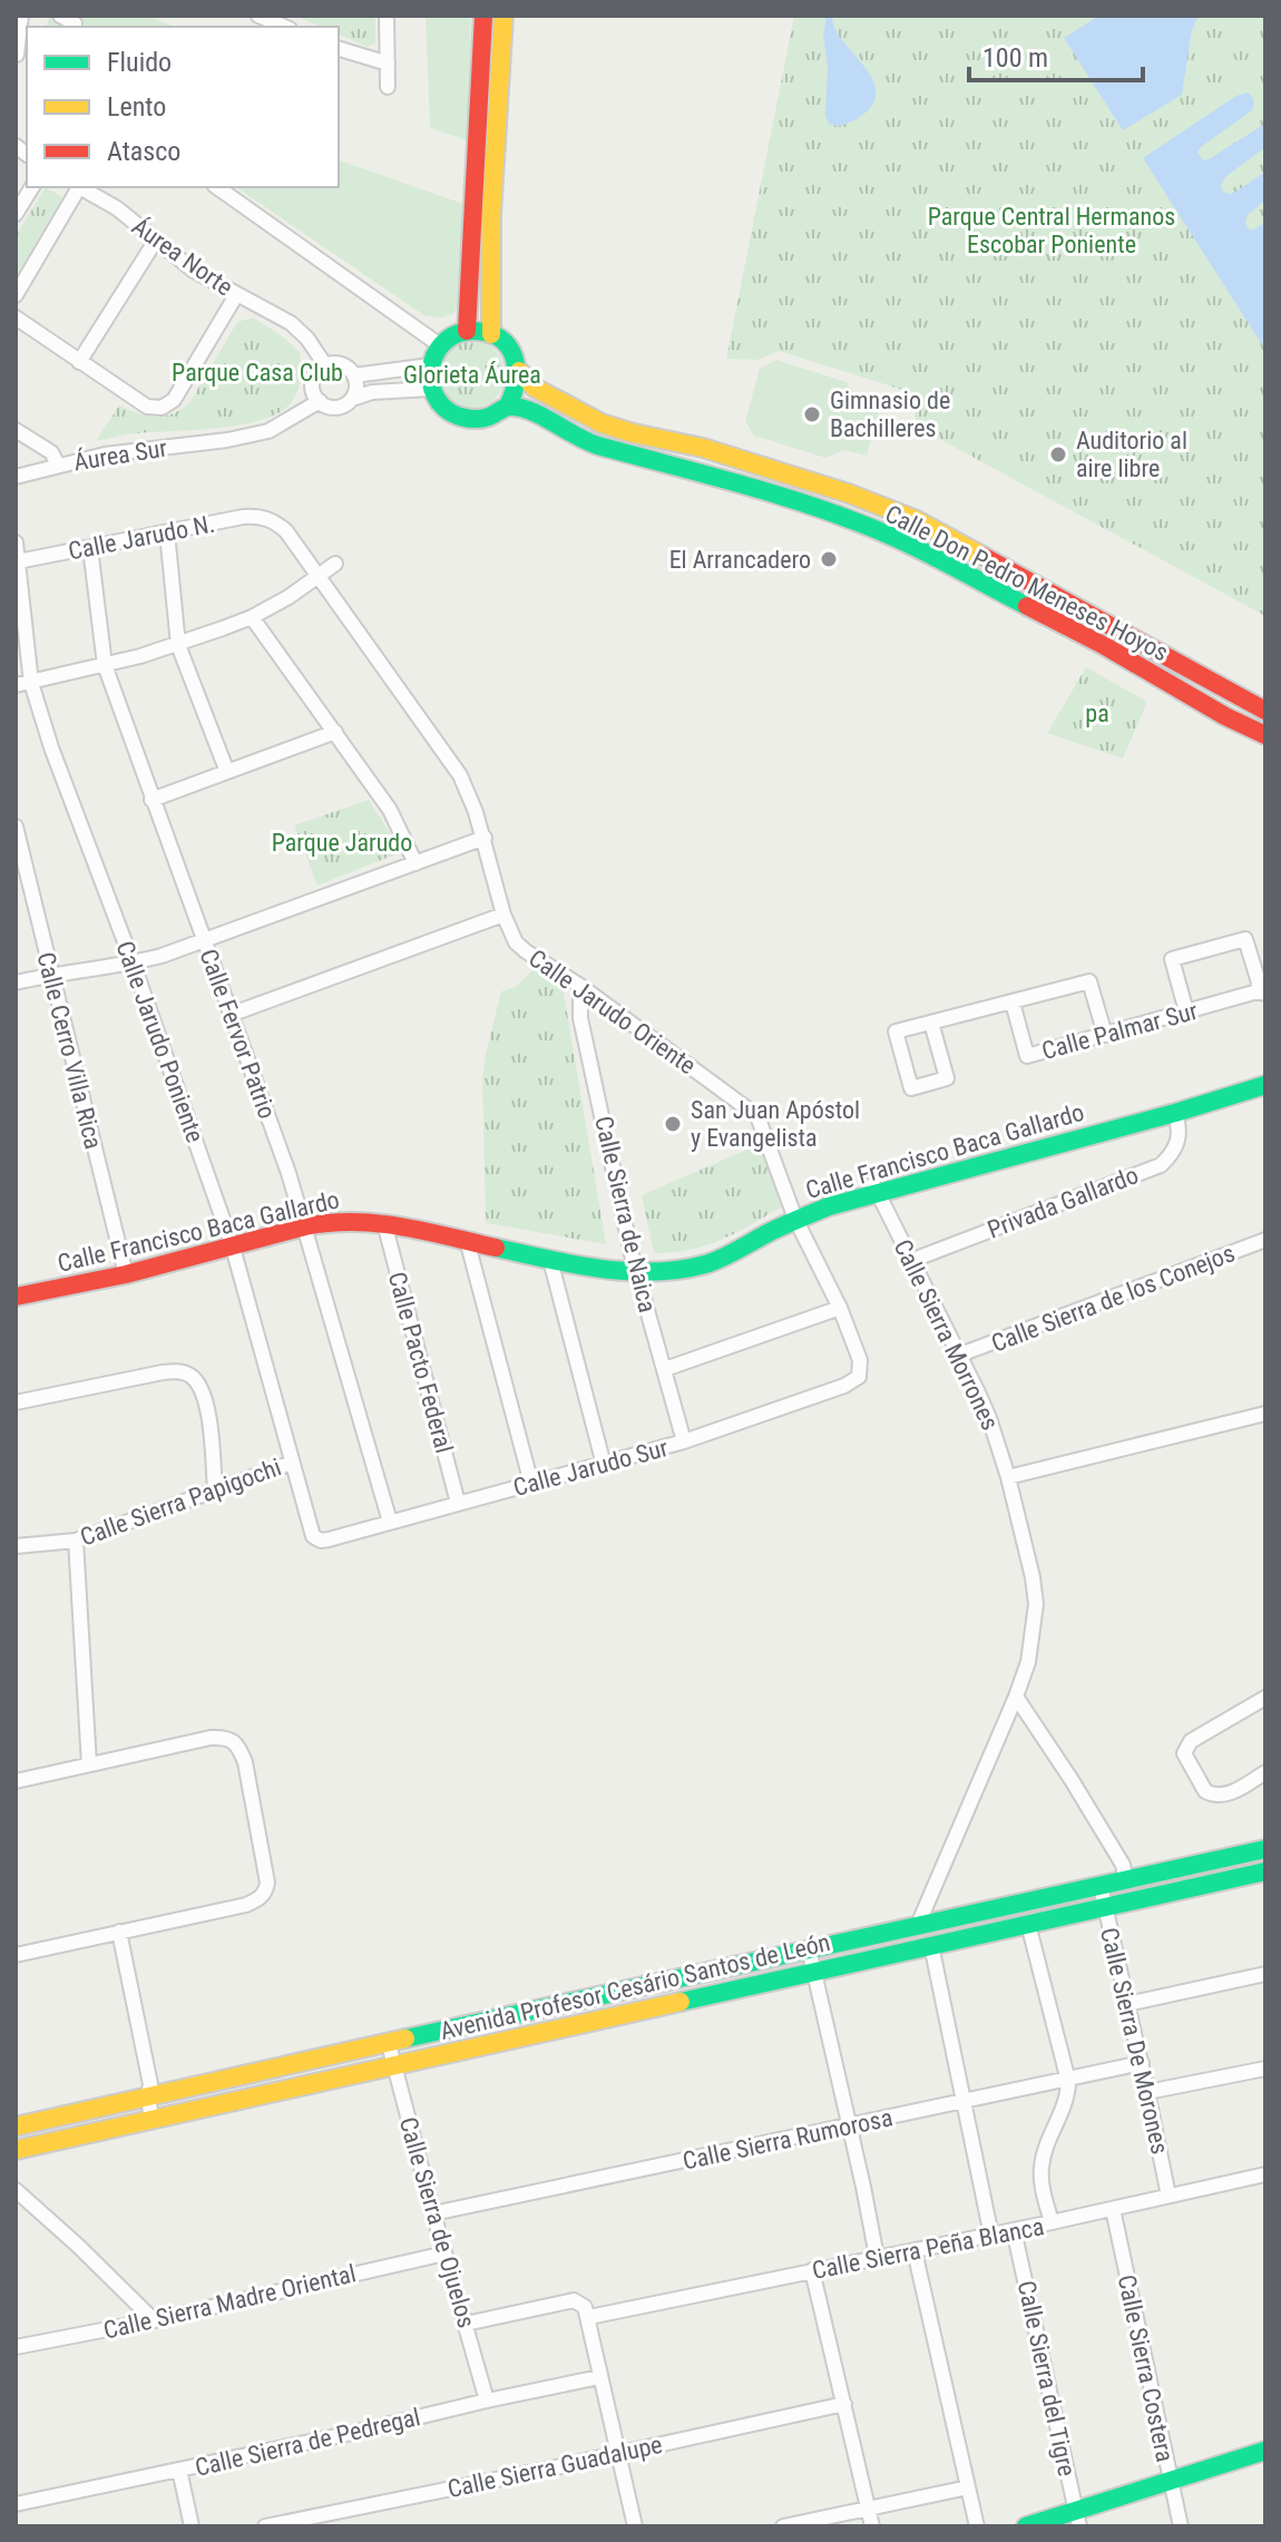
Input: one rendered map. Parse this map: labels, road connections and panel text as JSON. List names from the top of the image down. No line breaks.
{"streets":{"street":["Áurea Norte","Áurea Sur","Calle Jarudo N.","Calle Don Pedro Meneses Hoyos","Calle Jarudo Oriente","Calle Palmar Sur","Calle Fervor Patrio","Calle Jarudo Poniente","Calle Cerro Villa Rica","Calle Francisco Baca Gallardo","Privada Gallardo","Calle Sierra de Naica","Calle Sierra de los Conejos","Calle Sierra Morrones","Calle Pacto Federal","Calle Jarudo Sur","Calle Sierra Papigochi","Avenida Profesor Cesário Santos de León","Calle Sierra De Morones","Calle Sierra Rumorosa","Calle Sierra de Ojuelos","Calle Sierra Peña Blanca","Calle Sierra Madre Oriental","Calle Sierra Costera","Calle Sierra del Tigre","Calle Sierra de Pedregal","Calle Sierra Guadalupe"]},"crossings":[["Áurea Norte","Áurea Sur"],["Calle Jarudo N.","Calle Jarudo Oriente"],["Calle Jarudo N.","Calle Fervor Patrio"],["Calle Jarudo N.","Calle Jarudo Poniente"],["Calle Jarudo Oriente","Calle Francisco Baca Gallardo"],["Calle Jarudo Oriente","Calle Sierra de Naica"],["Calle Jarudo Oriente","Calle Jarudo Sur"],["Calle Fervor Patrio","Calle Francisco Baca Gallardo"],["Calle Fervor Patrio","Calle Jarudo Sur"],["Calle Jarudo Poniente","Calle Francisco Baca Gallardo"],["Calle Jarudo Poniente","Calle Jarudo Sur"],["Calle Jarudo Poniente","Calle Sierra Papigochi"],["Calle Cerro Villa Rica","Calle Francisco Baca Gallardo"],["Calle Francisco Baca Gallardo","Privada Gallardo"],["Calle Francisco Baca Gallardo","Calle Sierra de Naica"],["Calle Francisco Baca Gallardo","Calle Sierra Morrones"],["Calle Francisco Baca Gallardo","Calle Pacto Federal"],["Privada Gallardo","Calle Sierra Morrones"],["Calle Sierra de Naica","Calle Jarudo Sur"],["Calle Sierra de los Conejos","Calle Sierra Morrones"],["Calle Sierra Morrones","Avenida Profesor Cesário Santos de León"],["Calle Pacto Federal","Calle Jarudo Sur"],["Avenida Profesor Cesário Santos de León","Calle Sierra De Morones"],["Avenida Profesor Cesário Santos de León","Calle Sierra de Ojuelos"],["Calle Sierra De Morones","Calle Sierra Rumorosa"],["Calle Sierra De Morones","Calle Sierra Peña Blanca"],["Calle Sierra Rumorosa","Calle Sierra de Ojuelos"],["Calle Sierra de Ojuelos","Calle Sierra Madre Oriental"],["Calle Sierra de Ojuelos","Calle Sierra de Pedregal"],["Calle Sierra Peña Blanca","Calle Sierra Costera"],["Calle Sierra Peña Blanca","Calle Sierra del Tigre"]],"parks":["Parque Central Hermanos Escobar Poniente","Parque Casa Club","Glorieta Áurea","pa","Parque Jarudo"],"places":["Gimnasio de Bachilleres","Auditorio al aire libre","El Arrancadero","San Juan Apóstol y Evangelista"],"legend":["Fluido","Lento","Atasco"],"scale_bar":"100 m"}
